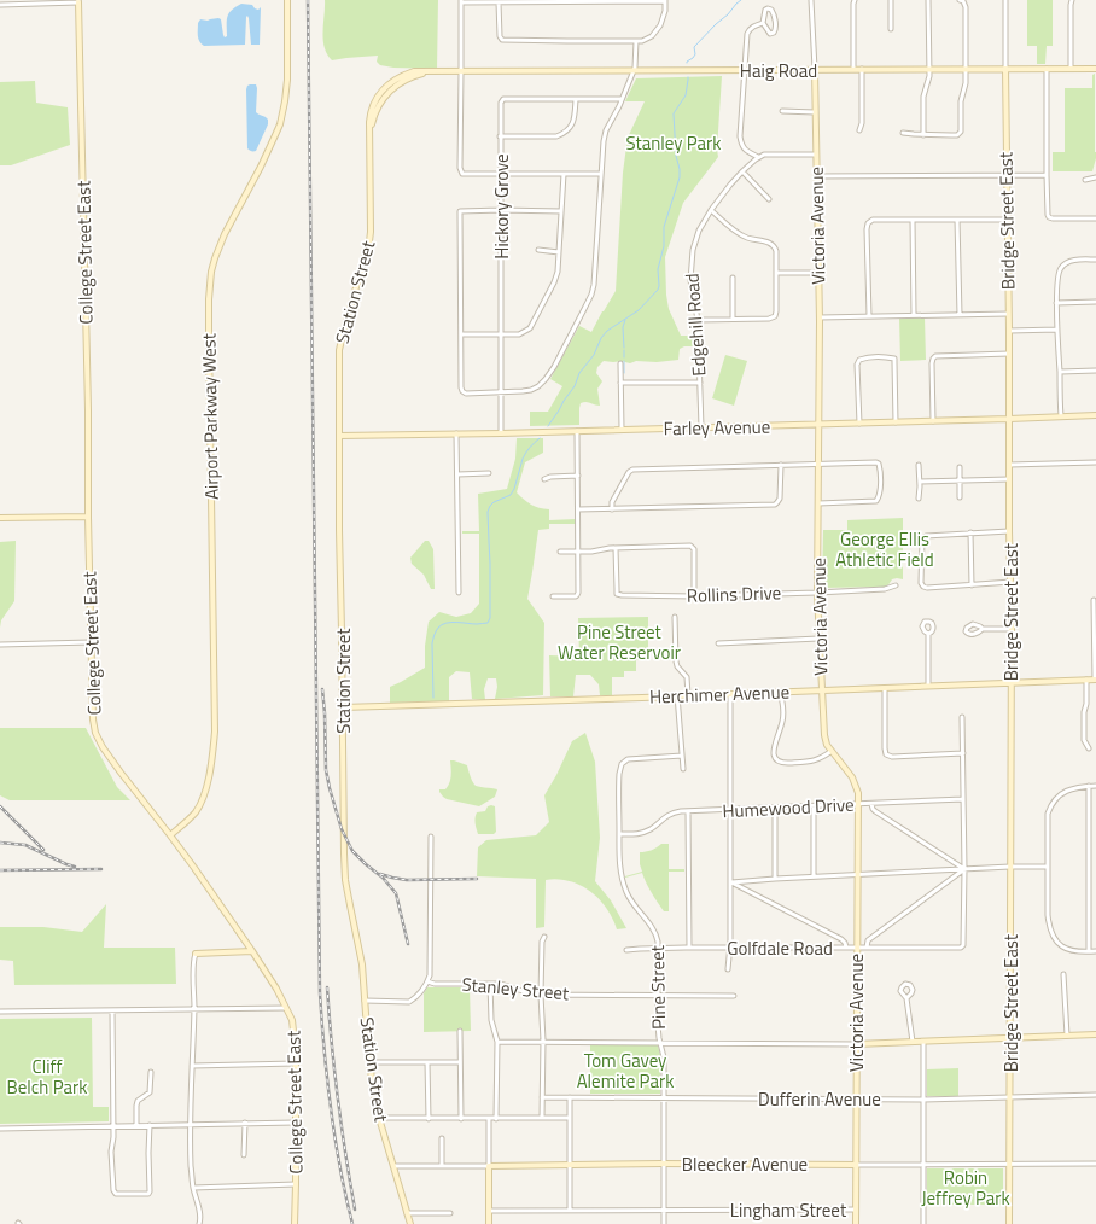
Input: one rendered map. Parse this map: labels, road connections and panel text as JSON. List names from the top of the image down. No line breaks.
{"streets":{"street":["Haig Road","Hickory Grove","Bridge Street East","Victoria Avenue","College Street East","Station Street","Edgehill Road","Airport Parkway West","Farley Avenue","Rollins Drive","Herchimer Avenue","Humewood Drive","Golfdale Road","Pine Street","Stanley Street","Dufferin Avenue","Bleecker Avenue","Lingham Street"]},"crossings":[["Haig Road","Bridge Street East"],["Haig Road","Victoria Avenue"],["Haig Road","Station Street"],["Hickory Grove","Farley Avenue"],["Bridge Street East","Farley Avenue"],["Bridge Street East","Herchimer Avenue"],["Bridge Street East","Dufferin Avenue"],["Bridge Street East","Bleecker Avenue"],["Victoria Avenue","Farley Avenue"],["Victoria Avenue","Rollins Drive"],["Victoria Avenue","Herchimer Avenue"],["Victoria Avenue","Humewood Drive"],["Victoria Avenue","Golfdale Road"],["Victoria Avenue","Dufferin Avenue"],["Victoria Avenue","Bleecker Avenue"],["Victoria Avenue","Lingham Street"],["College Street East","Airport Parkway West"],["Station Street","Farley Avenue"],["Station Street","Herchimer Avenue"],["Station Street","Bleecker Avenue"],["Edgehill Road","Farley Avenue"],["Humewood Drive","Pine Street"],["Golfdale Road","Pine Street"],["Pine Street","Stanley Street"],["Pine Street","Dufferin Avenue"],["Pine Street","Bleecker Avenue"],["Pine Street","Lingham Street"]],"parks":["Stanley Park","George Ellis Athletic Field","Pine Street Water Reservoir","Tom Gavey Alemite Park","Cliff Belch Park","Robin Jeffrey Park"]}
